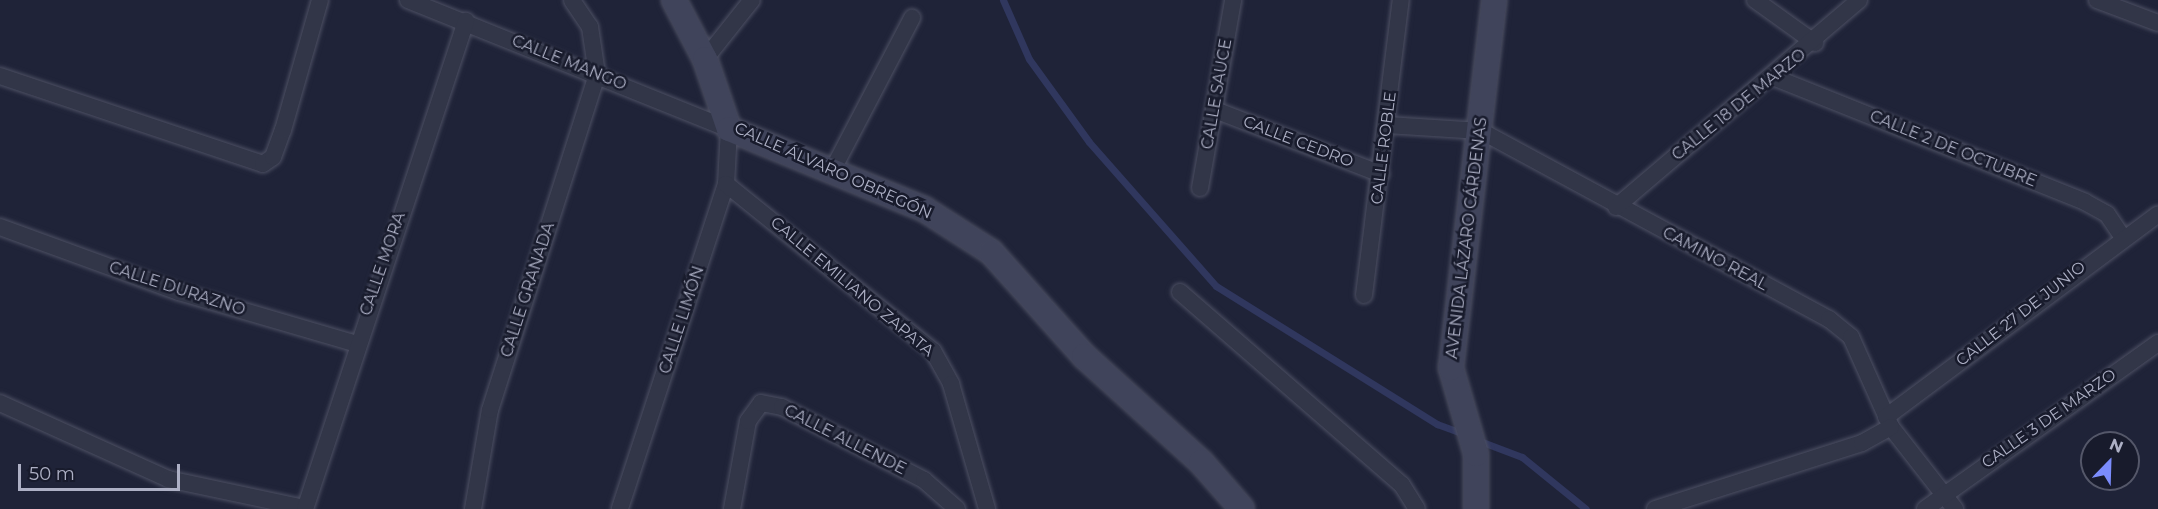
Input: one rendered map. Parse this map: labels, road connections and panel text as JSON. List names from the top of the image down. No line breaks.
{"streets":{"street":["CALLE MANGO","CALLE SAUCE","CALLE 18 DE MARZO","CALLE CEDRO","CALLE ROBLE","CALLE 2 DE OCTUBRE","CALLE ÁLVARO OBREGÓN","AVENIDA LÁZARO CÁRDENAS","CAMINO REAL","CALLE MORA","CALLE EMILIANO ZAPATA","CALLE DURAZNO","CALLE GRANADA","CALLE 27 DE JUNIO","CALLE LIMÓN","CALLE 3 DE MARZO","CALLE ALLENDE"]},"crossings":[["CALLE MANGO","CALLE ÁLVARO OBREGÓN"],["CALLE MANGO","CALLE MORA"],["CALLE MANGO","CALLE GRANADA"],["CALLE MANGO","CALLE LIMÓN"],["CALLE SAUCE","CALLE CEDRO"],["CALLE 18 DE MARZO","CALLE 2 DE OCTUBRE"],["CALLE 18 DE MARZO","CAMINO REAL"],["CALLE CEDRO","CALLE ROBLE"],["CALLE ROBLE","CAMINO REAL"],["CALLE 2 DE OCTUBRE","CALLE 27 DE JUNIO"],["CALLE ÁLVARO OBREGÓN","CALLE LIMÓN"],["AVENIDA LÁZARO CÁRDENAS","CAMINO REAL"],["CAMINO REAL","CALLE 27 DE JUNIO"],["CAMINO REAL","CALLE 3 DE MARZO"],["CALLE MORA","CALLE DURAZNO"],["CALLE EMILIANO ZAPATA","CALLE LIMÓN"]],"scale_bar":"50 m","north":"top right"}
